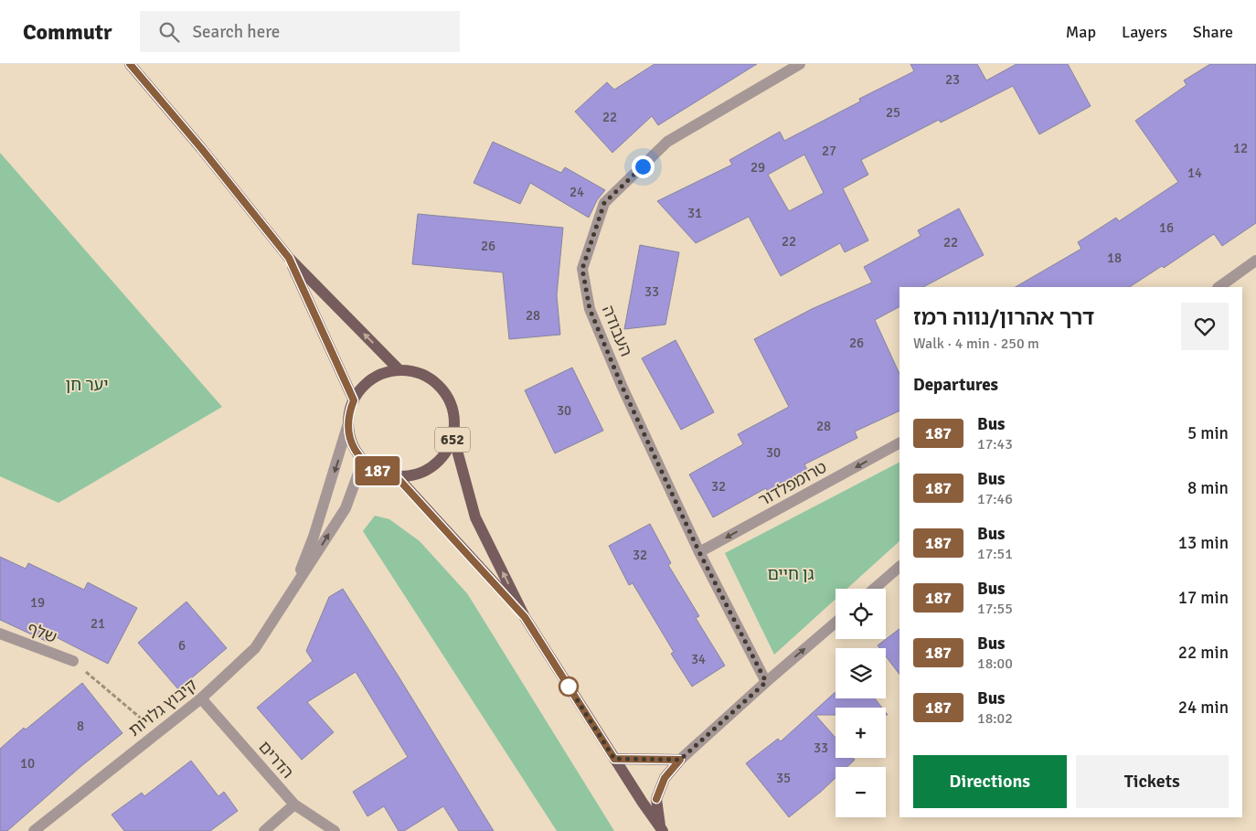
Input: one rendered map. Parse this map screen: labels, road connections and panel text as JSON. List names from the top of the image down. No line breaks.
{"streets":{"main road":["652"],"street":["העבודה","טרומפלדור","שלף","קיבוץ גלויות","הדרים"]},"crossings":[["העבודה","טרומפלדור"],["652","קיבוץ גלויות"],["קיבוץ גלויות","הדרים"]],"one_way":["טרומפלדור"],"parks":["יער חן","גן חיים"],"lines":["bus line 187"],"house_numbers":["23","25","22","12","27","29","14","24","31","16","22","22","26","18","33","28","26","30","28","30","32","32","19","21","6","34","8","33","10","35"],"page":{"header":"Commutr","search":"Search here","nav":["Map","Layers","Share"],"on_map":"187","heading":[["דרך אהרון/נווה רמז","Walk · 4 min · 250 m"],"Departures"],"list":[{"mark":"187","name":"Bus","note":"17:43","value":"5 min"},{"mark":"187","name":"Bus","note":"17:46","value":"8 min"},{"mark":"187","name":"Bus","note":"17:51","value":"13 min"},{"mark":"187","name":"Bus","note":"17:55","value":"17 min"},{"mark":"187","name":"Bus","note":"18:00","value":"22 min"},{"mark":"187","name":"Bus","note":"18:02","value":"24 min"}],"map_buttons":["+","−"],"buttons":["Directions","Tickets"]}}
